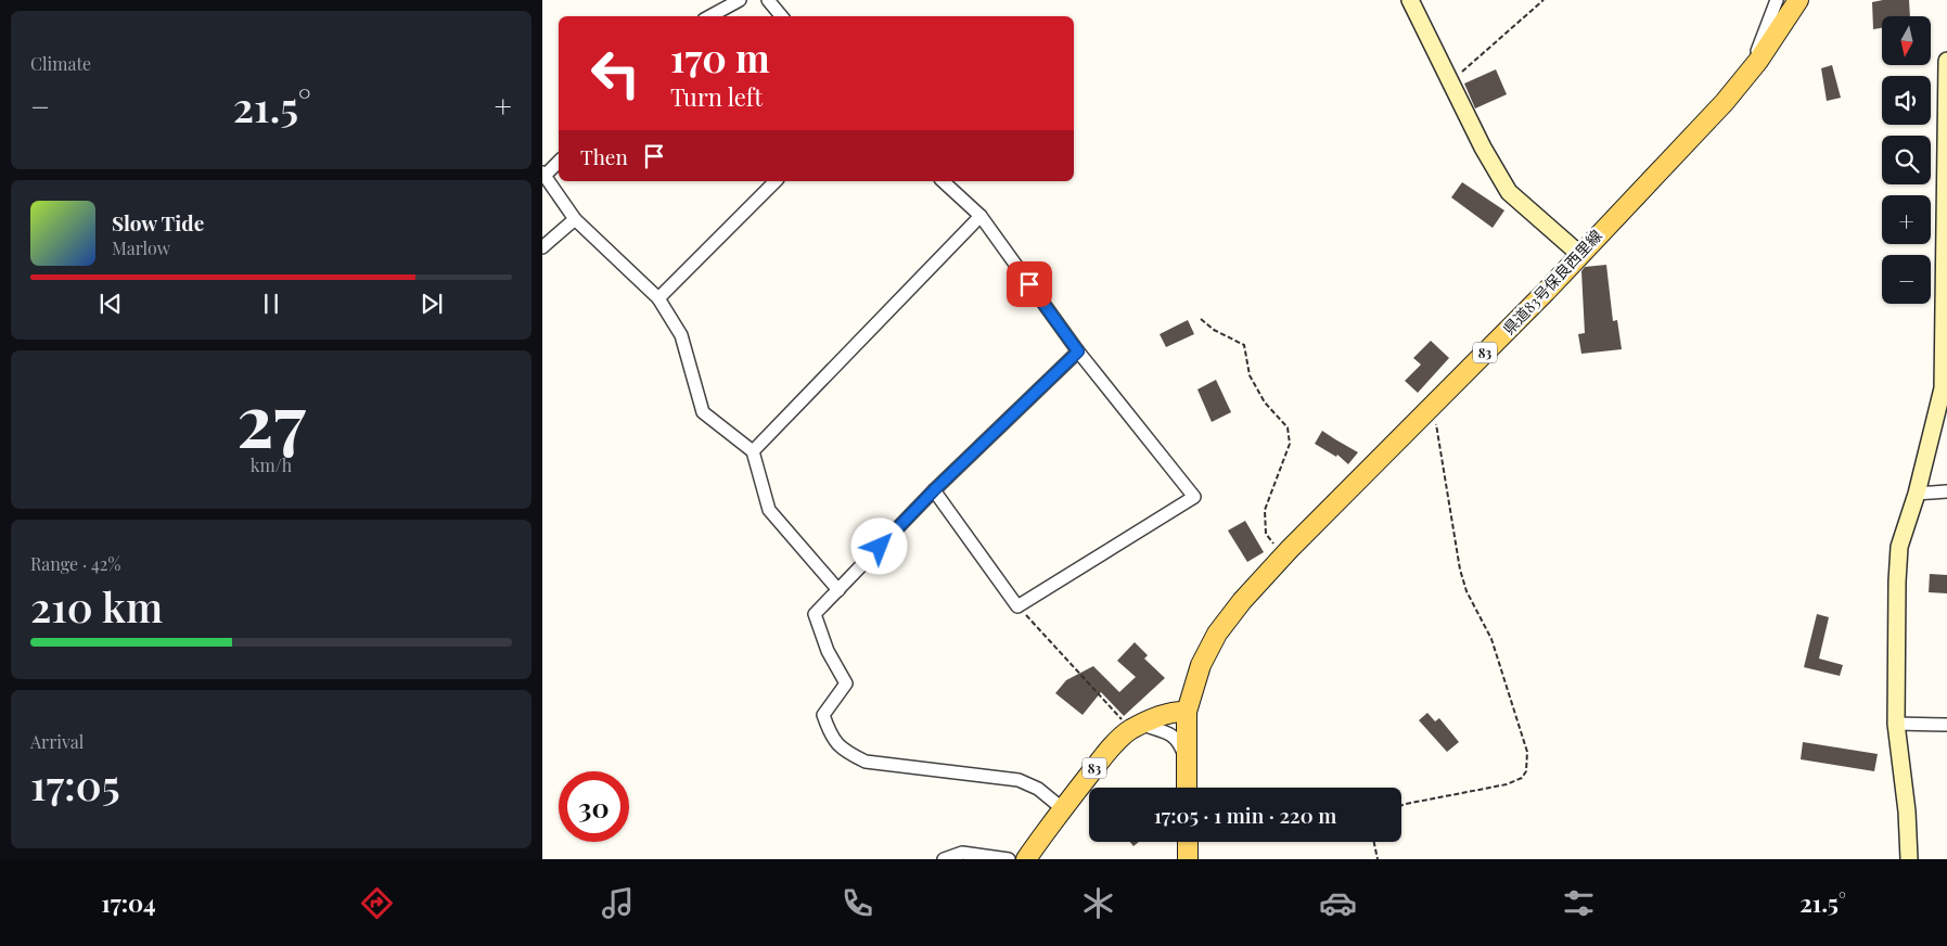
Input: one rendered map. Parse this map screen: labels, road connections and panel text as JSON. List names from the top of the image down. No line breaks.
{"streets":{"main road":["県道83号保良西里線","83"]},"crossings":[["県道83号保良西里線","83"]],"north":"bottom","page":{"tile":["Climate",["27","km/h"],["Range · 42%","210 km"],["Arrival","17:05"]],"map_buttons":["+","−"],"turn":["170 m","Turn left"],"heat":["−","21.5°","+"],"then":"Then","song":["Slow Tide","Marlow"],"limit":"30","trip":"17:05 · 1 min · 220 m","tabs":["17:04","21.5°"]}}
